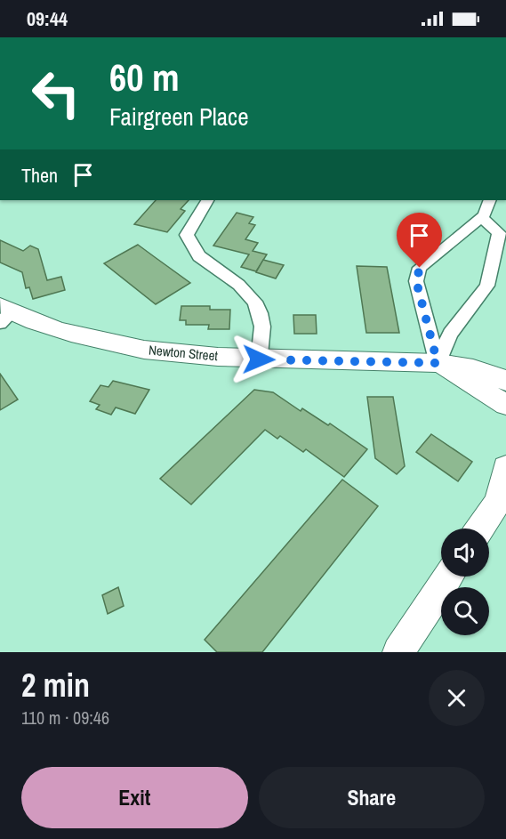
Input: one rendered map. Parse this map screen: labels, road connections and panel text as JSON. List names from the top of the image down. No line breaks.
{"streets":{"main road":["Newton Street"]},"page":{"status":"09:44","turn":["60 m","Fairgreen Place"],"then":"Then","heading":["2 min","110 m · 09:46"],"buttons":["Exit","Share"]}}
